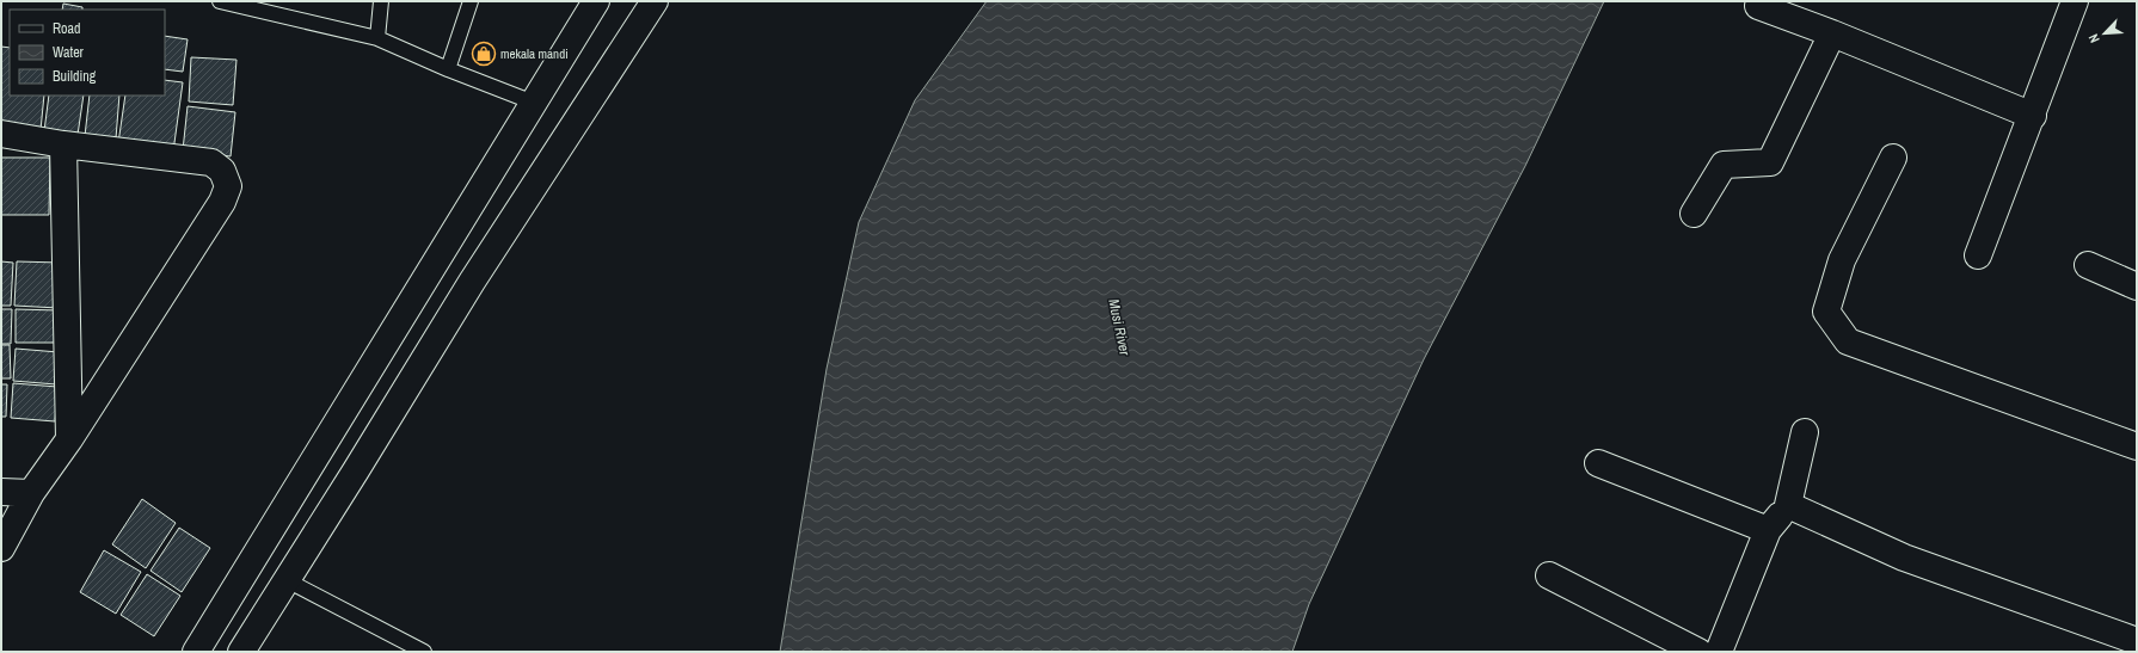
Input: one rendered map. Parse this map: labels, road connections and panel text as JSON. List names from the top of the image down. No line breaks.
{"water":["Musi River"],"places":{"shop":["mekala mandi"]},"legend":["Road","Water","Building"],"north":"bottom left"}
